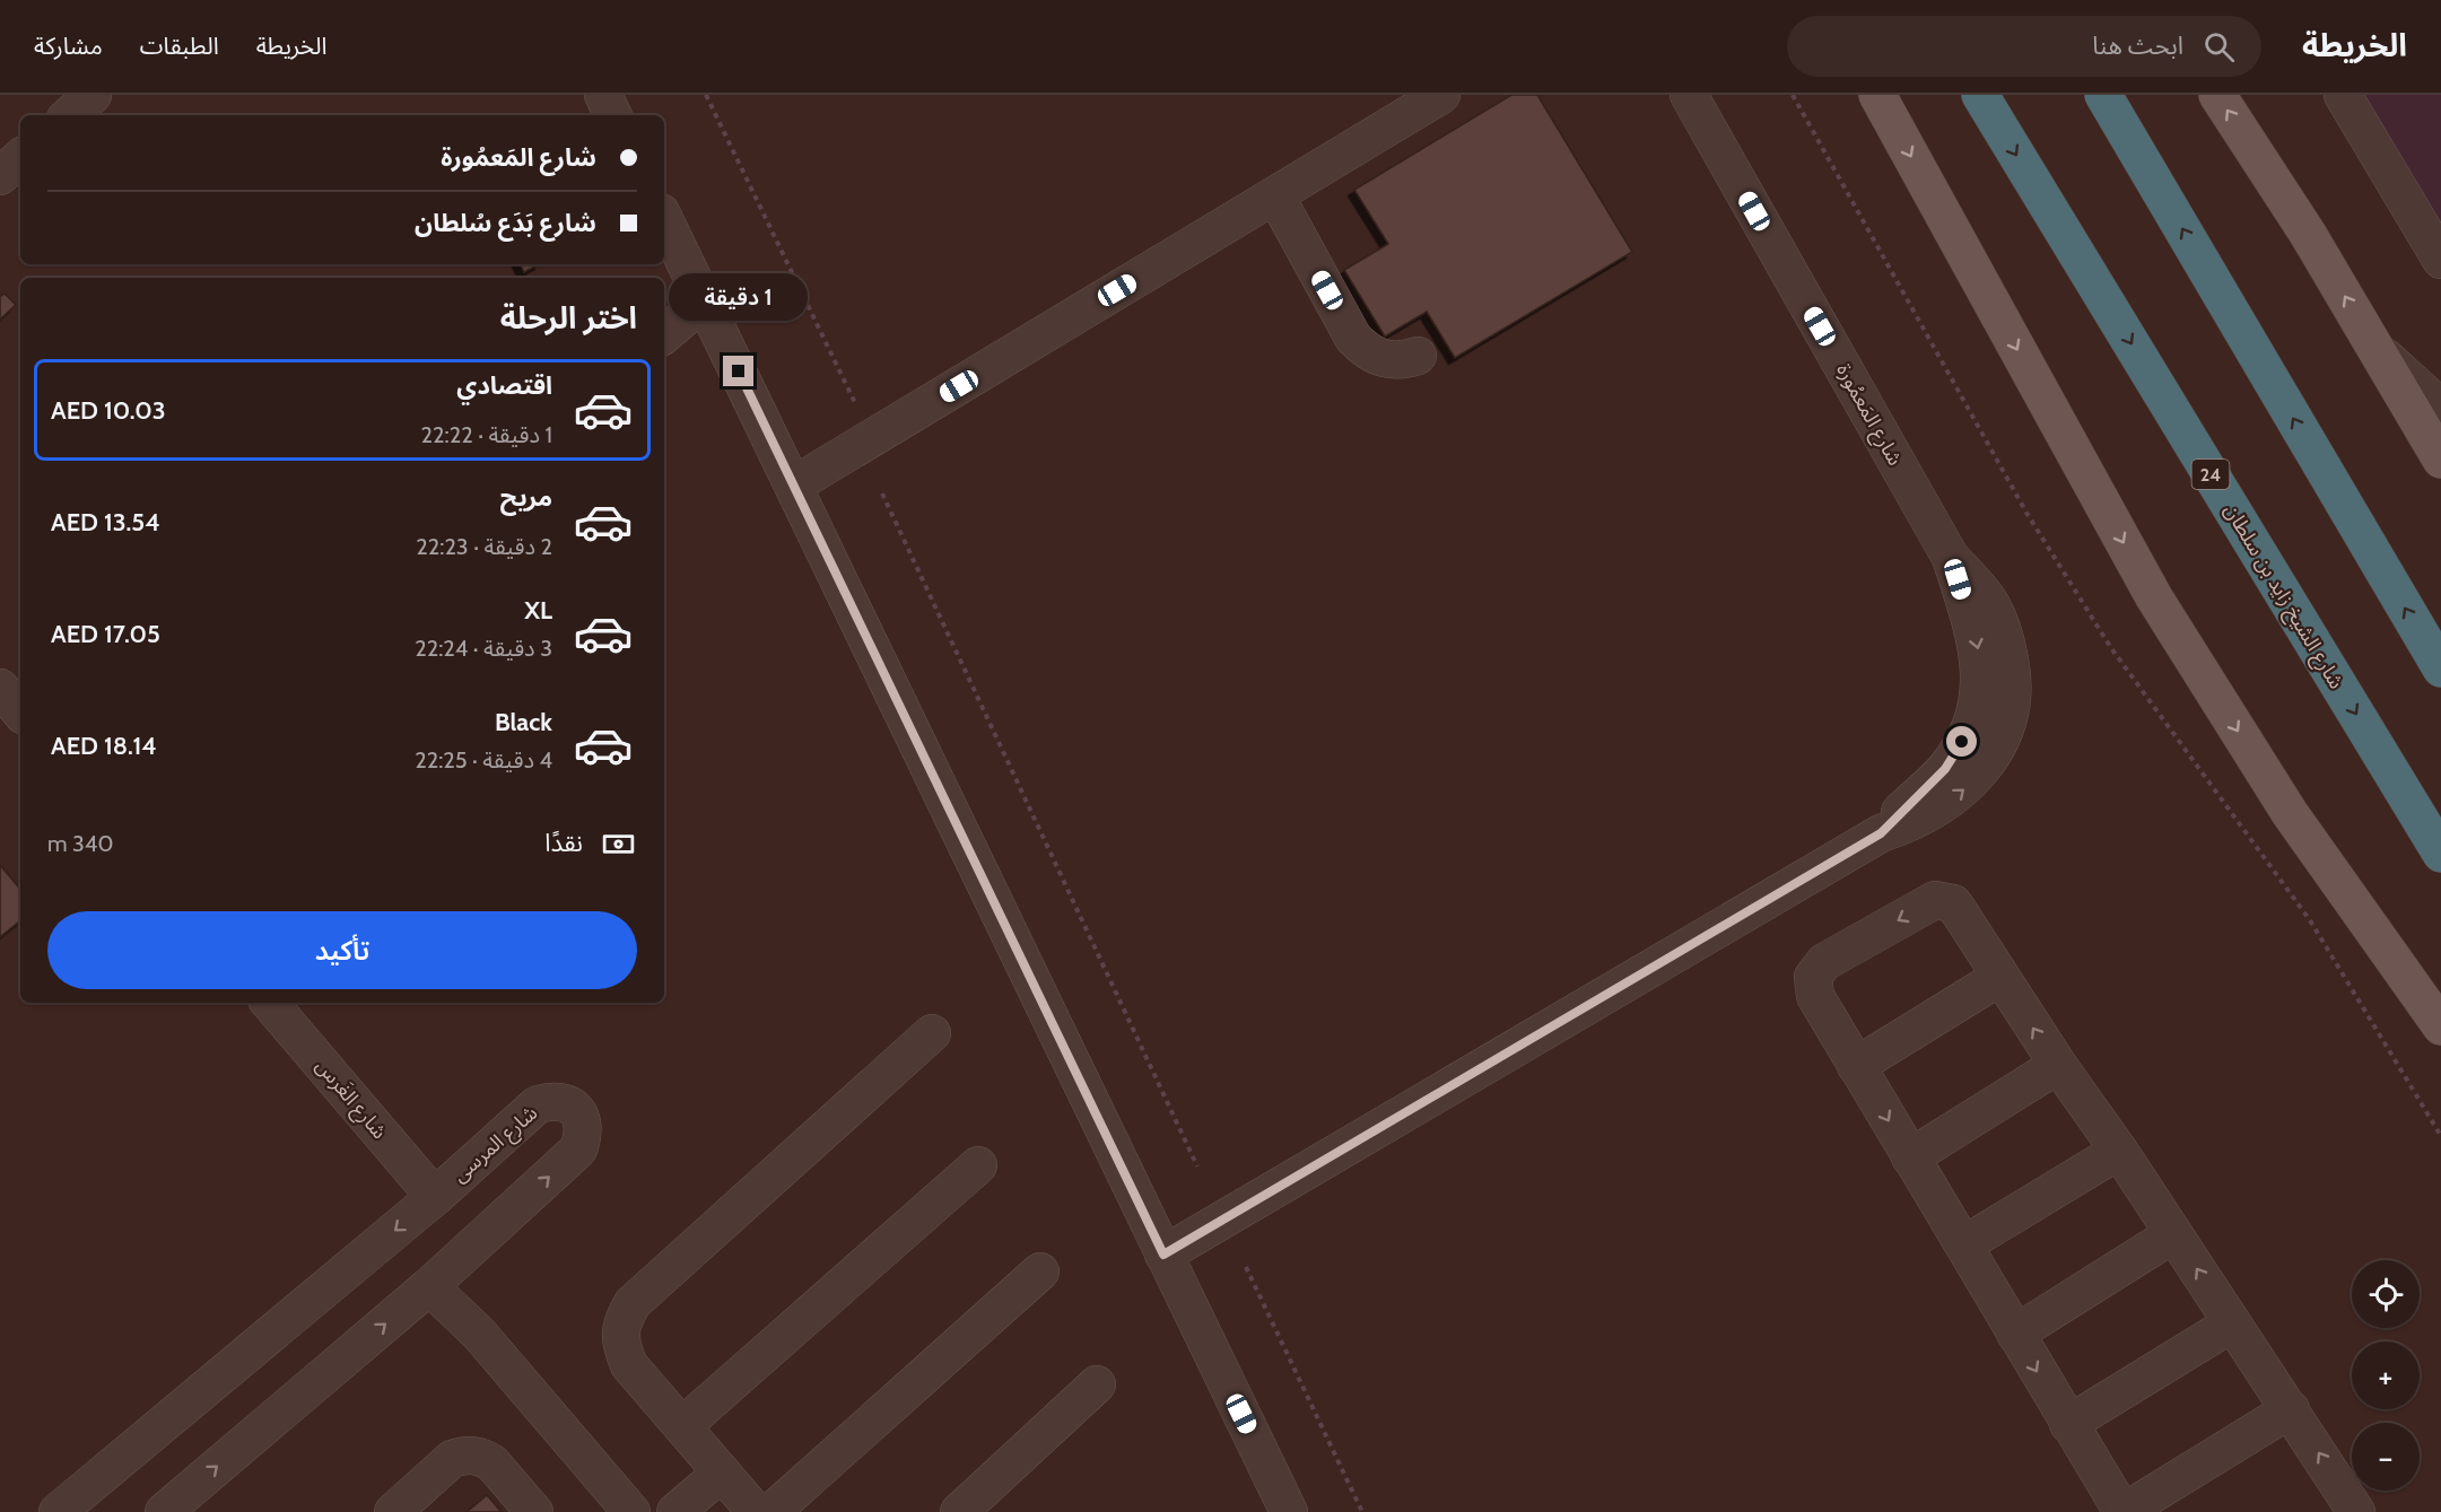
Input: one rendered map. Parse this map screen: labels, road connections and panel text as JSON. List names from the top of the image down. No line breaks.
{"streets":{"highway":["24","شارع الشيخ زايد بن سلطان"],"street":["شارع المَعمُورة","شارع الغَرس","شارع المرسى"]},"crossings":[["شارع الغَرس","شارع المرسى"]],"page":{"header":"الخريطة","search":"ابحث هنا","nav":["الخريطة","الطبقات","مشاركة"],"banner":["شارع المَعمُورة","شارع بَدَع سُلطان"],"bubble":"1 دقيقة","heading":"اختر الرحلة","list":[{"name":"اقتصادي","note":"1 دقيقة · 22:22","value":"AED 10.03"},{"name":"مريح","note":"2 دقيقة · 22:23","value":"AED 13.54"},{"name":"XL","note":"3 دقيقة · 22:24","value":"AED 17.05"},{"name":"Black","note":"4 دقيقة · 22:25","value":"AED 18.14"}],"pay":["نقدًا","340 m"],"buttons":"تأكيد","map_buttons":["+","−"]}}
